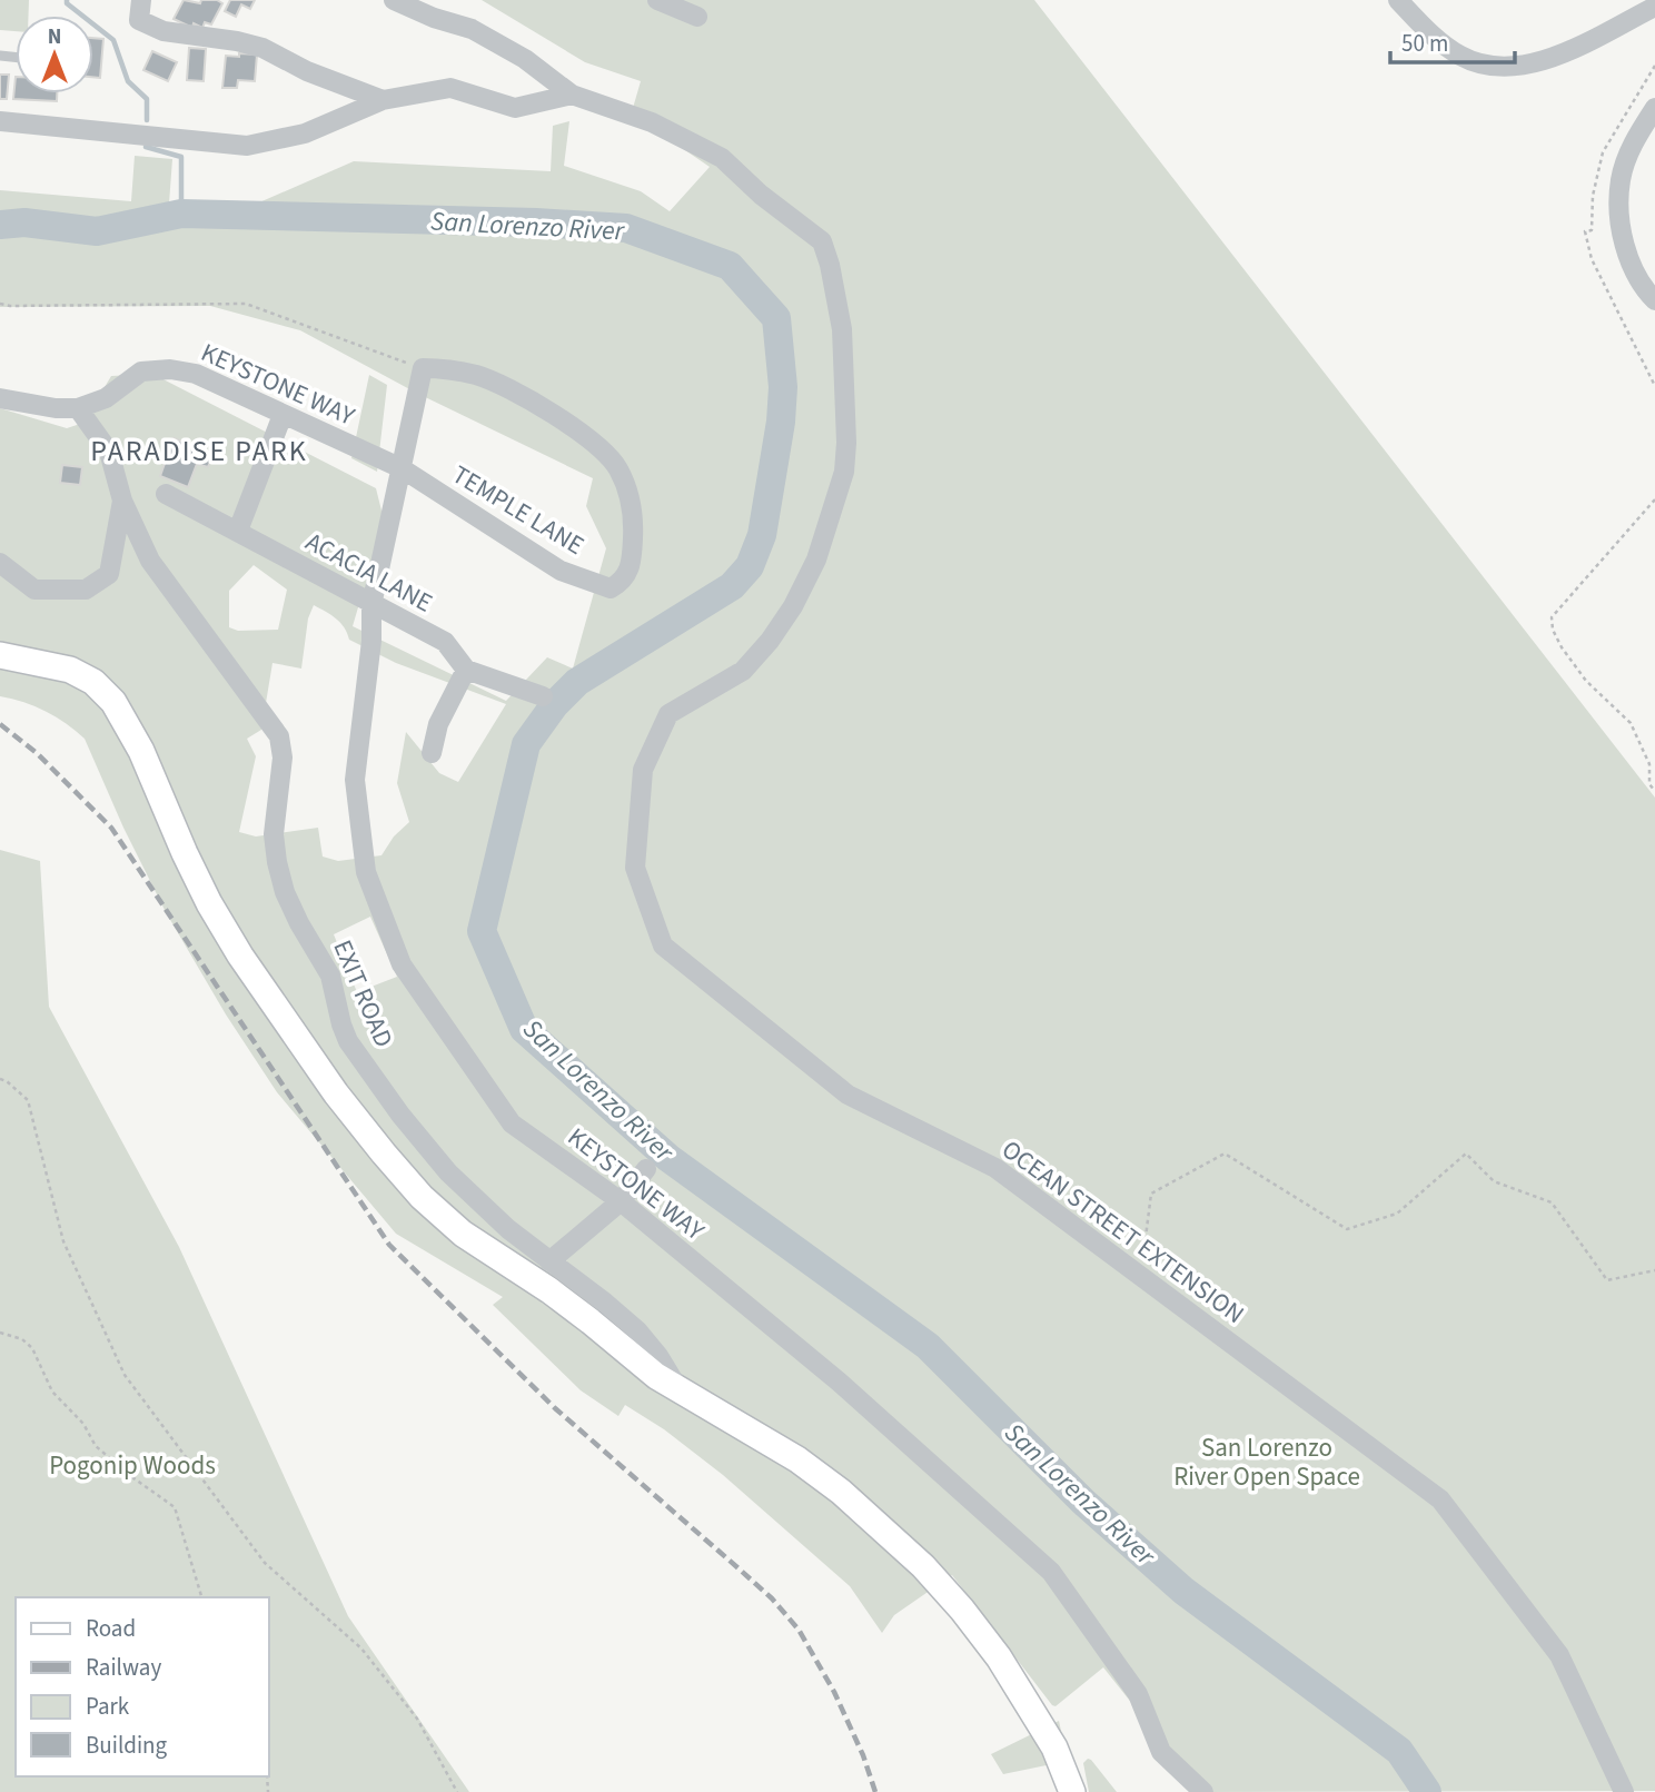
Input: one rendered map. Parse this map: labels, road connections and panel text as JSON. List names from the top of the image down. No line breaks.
{"streets":{"street":["KEYSTONE WAY","TEMPLE LANE","ACACIA LANE","EXIT ROAD","OCEAN STREET EXTENSION"]},"crossings":[["KEYSTONE WAY","TEMPLE LANE"],["KEYSTONE WAY","ACACIA LANE"],["KEYSTONE WAY","EXIT ROAD"]],"districts":["PARADISE PARK"],"water":["San Lorenzo River"],"parks":["San Lorenzo River Open Space","Pogonip Woods"],"legend":["Road","Railway","Park","Building"],"scale_bar":"50 m","north":"top"}
